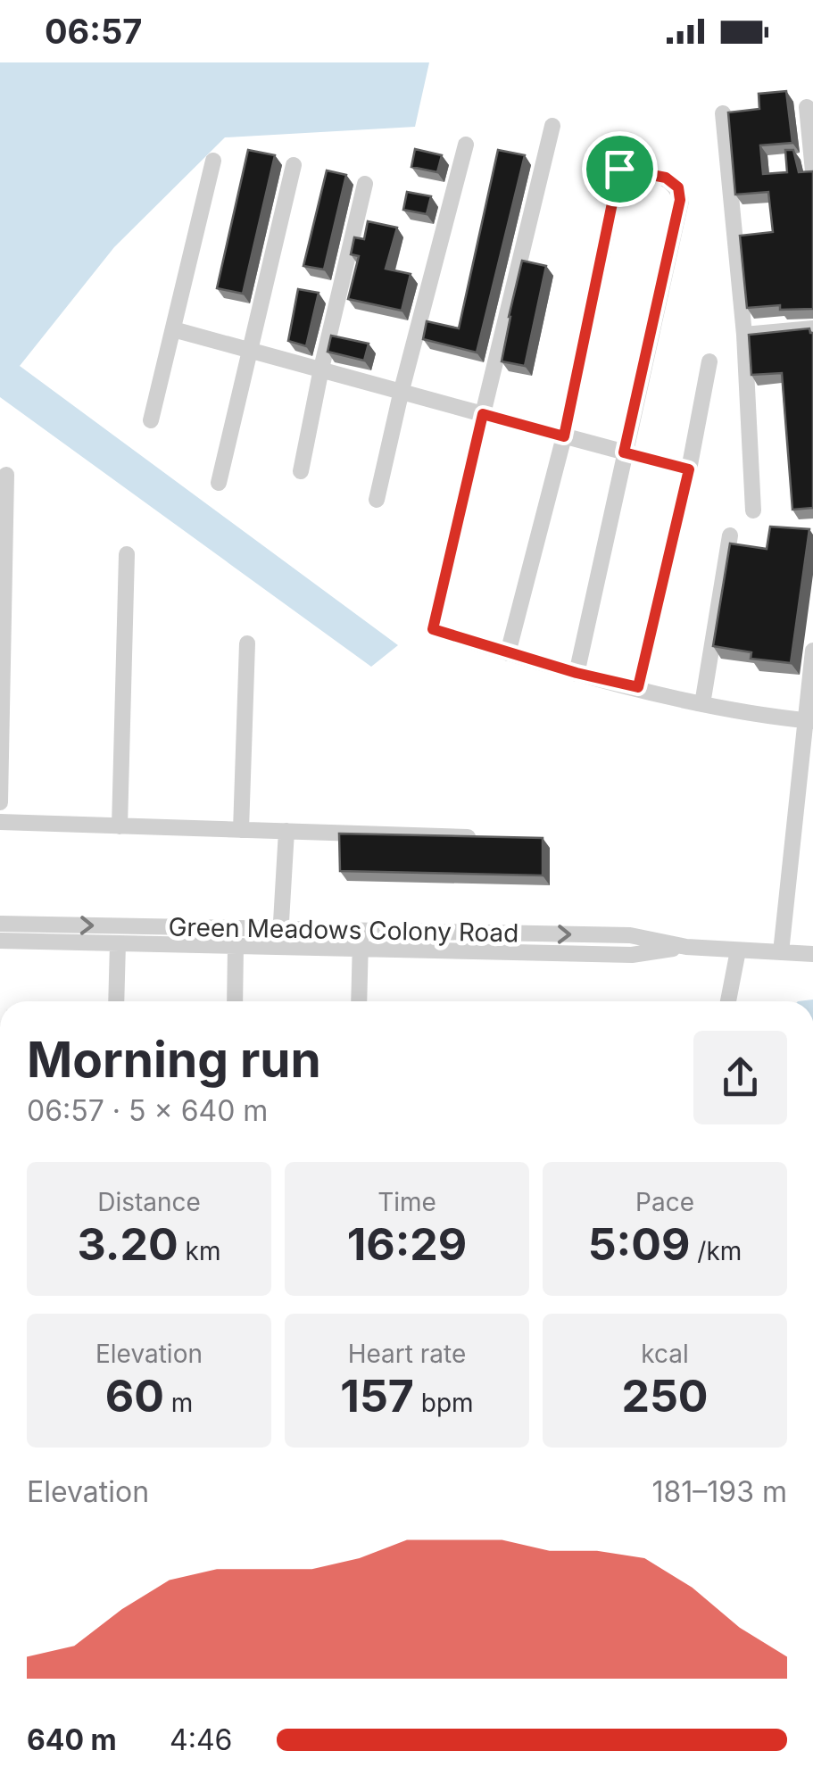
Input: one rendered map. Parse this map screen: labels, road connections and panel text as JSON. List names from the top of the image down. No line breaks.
{"streets":{"street":["Green Meadows Colony Road"]},"page":{"status":"06:57","heading":["Morning run","06:57 · 5 × 640 m"],"stats":[["Distance","3.20 km"],["Time","16:29"],["Pace","5:09 /km"],["Elevation","60 m"],["Heart rate","157 bpm"],["kcal","250"]],"chart":["Elevation","181–193 m"],"list":[{"name":"640 m","note":"4:46"}]}}
